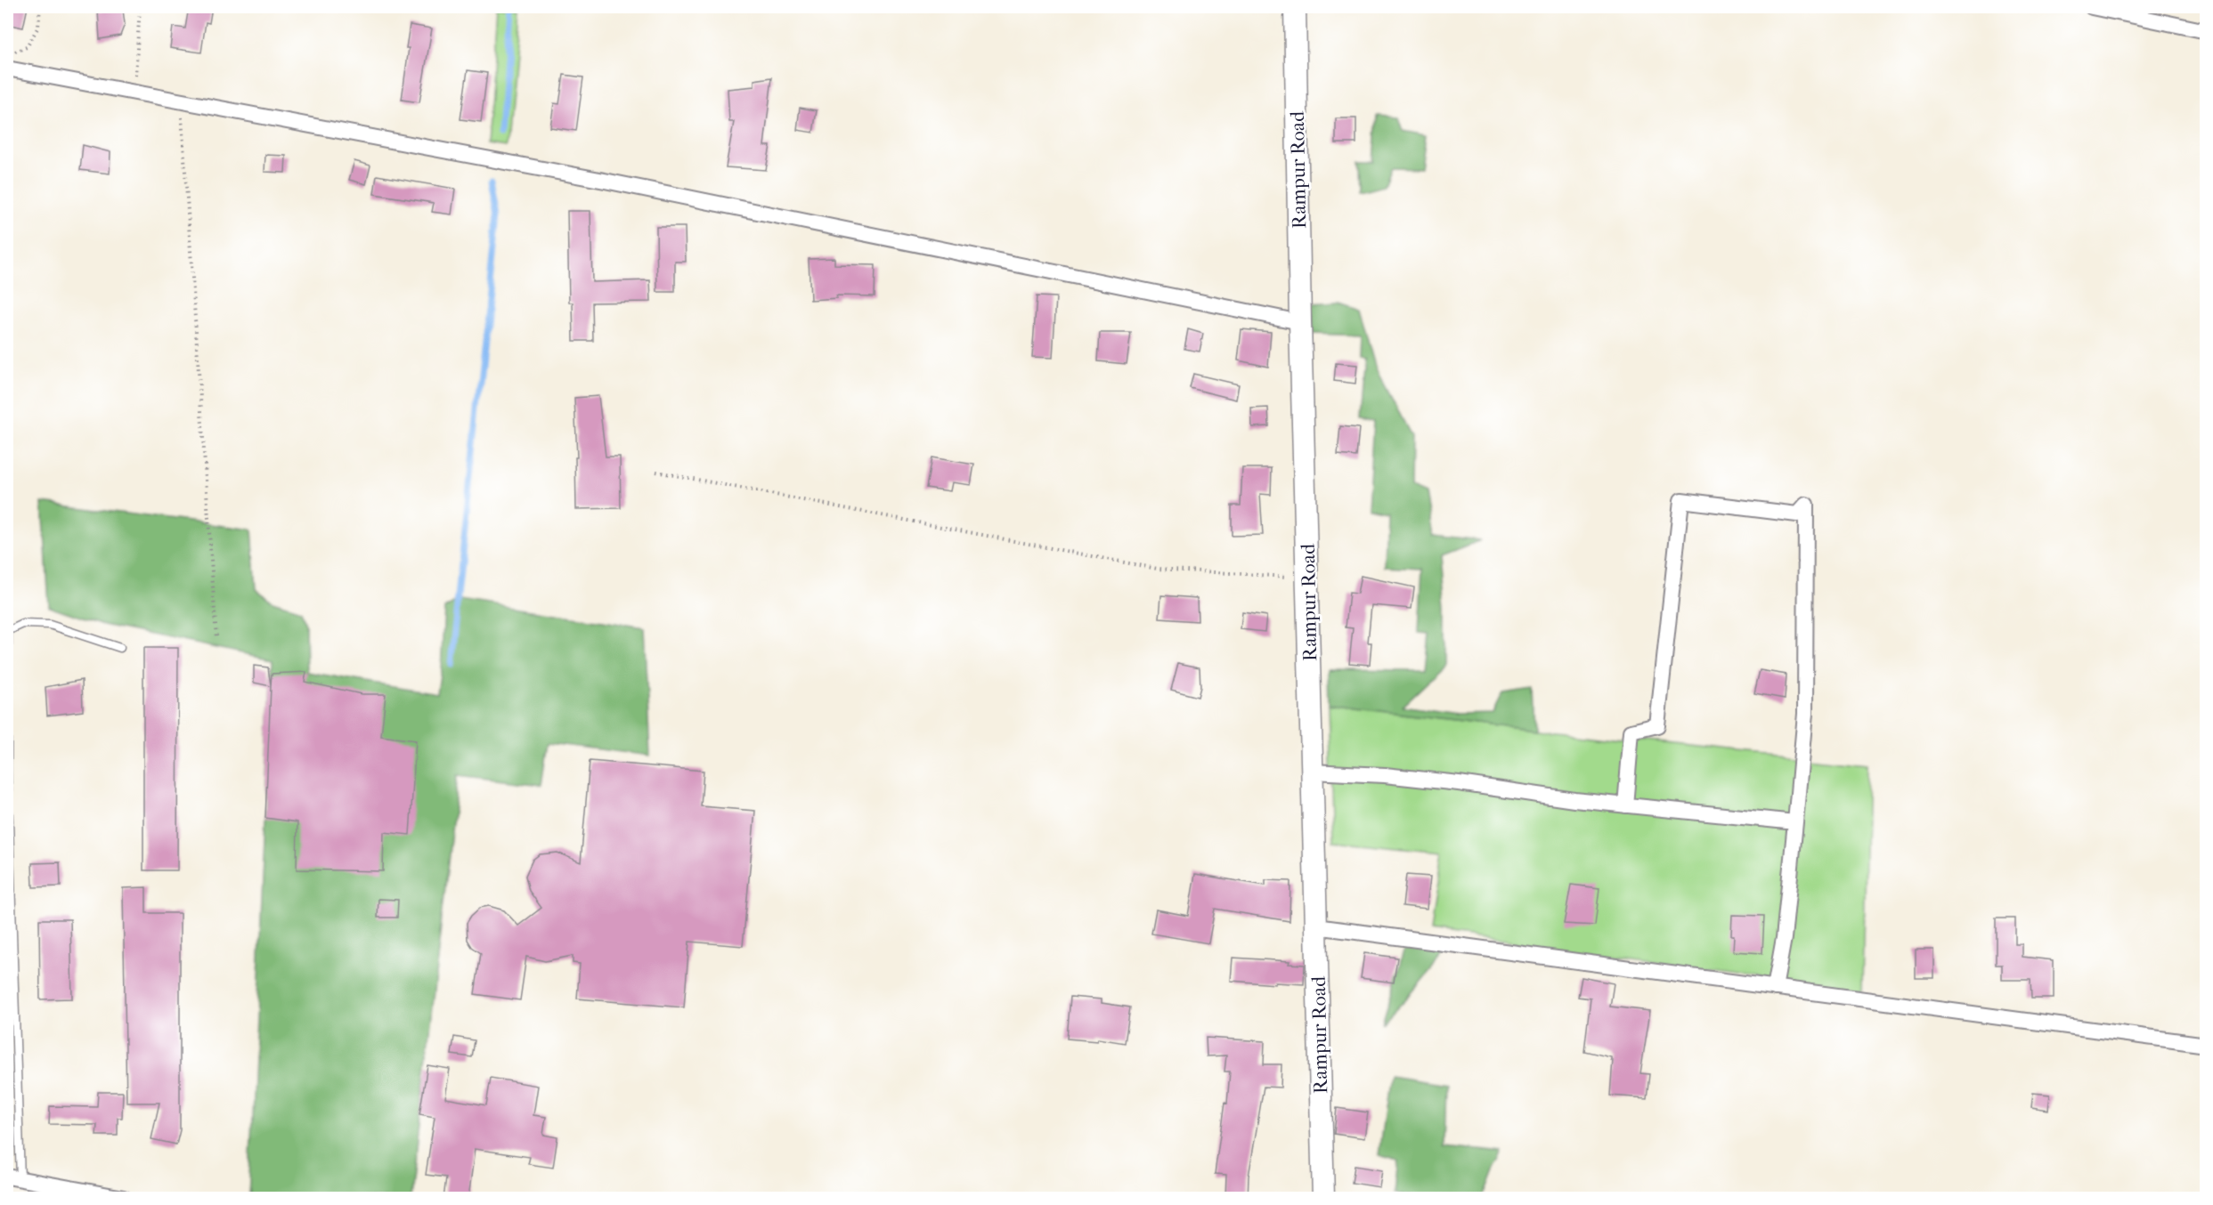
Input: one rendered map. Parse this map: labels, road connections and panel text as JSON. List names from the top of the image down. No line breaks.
{"streets":{"main road":["Rampur Road"]}}
